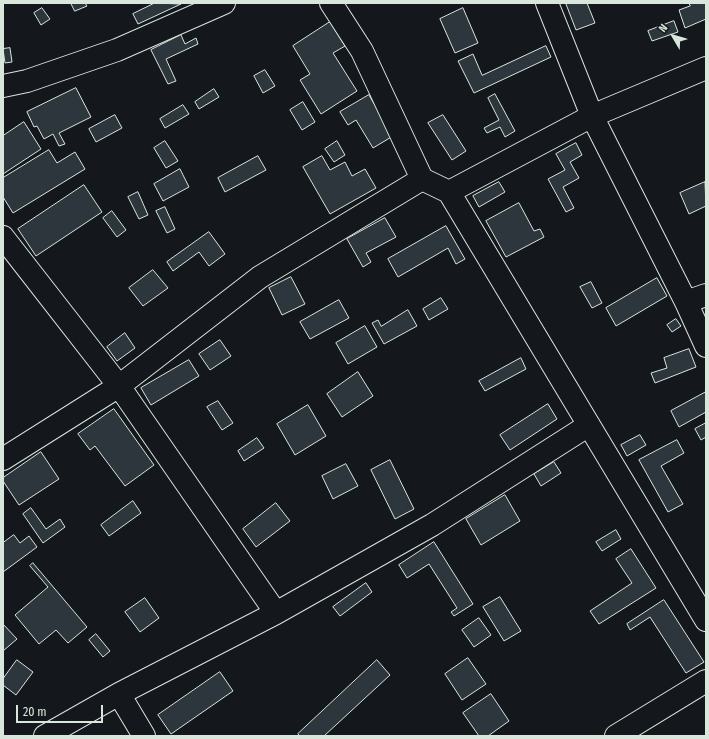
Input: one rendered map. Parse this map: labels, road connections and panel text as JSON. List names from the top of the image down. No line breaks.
{"scale_bar":"20 m","north":"top left"}
